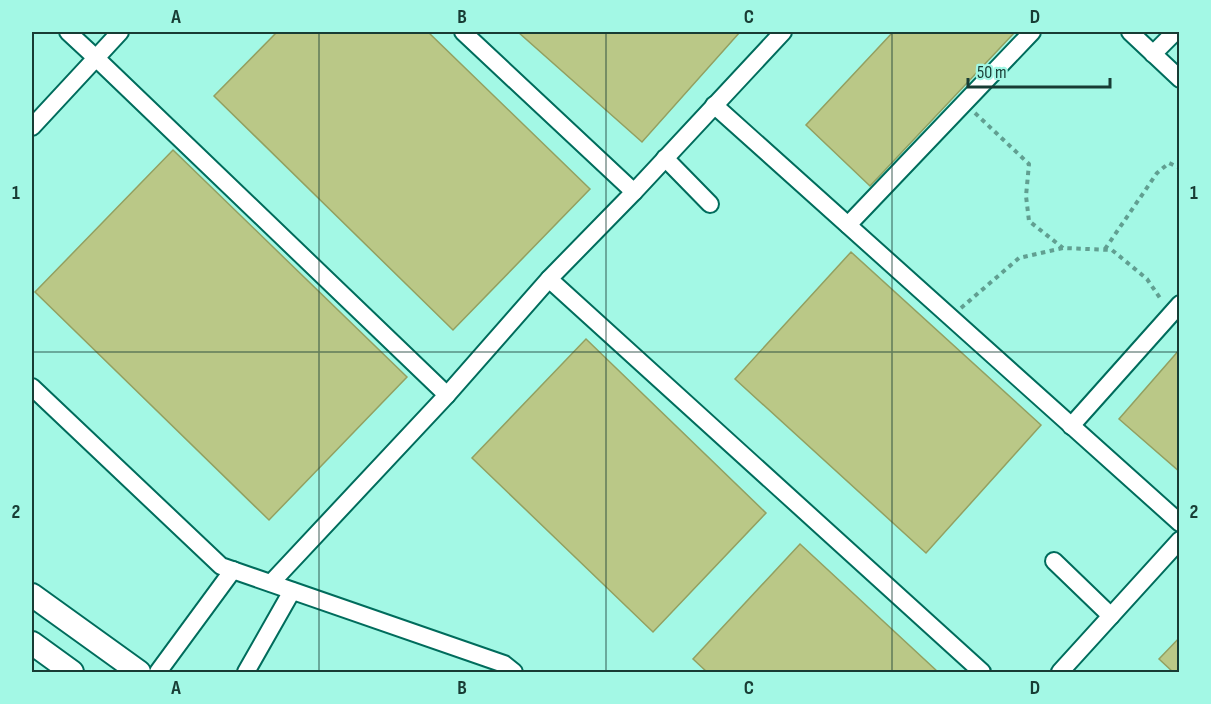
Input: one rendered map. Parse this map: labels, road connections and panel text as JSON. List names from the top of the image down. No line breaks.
{"scale_bar":"50 m","grid":{"columns":["A","B","C","D"],"rows":["1","2"]}}
